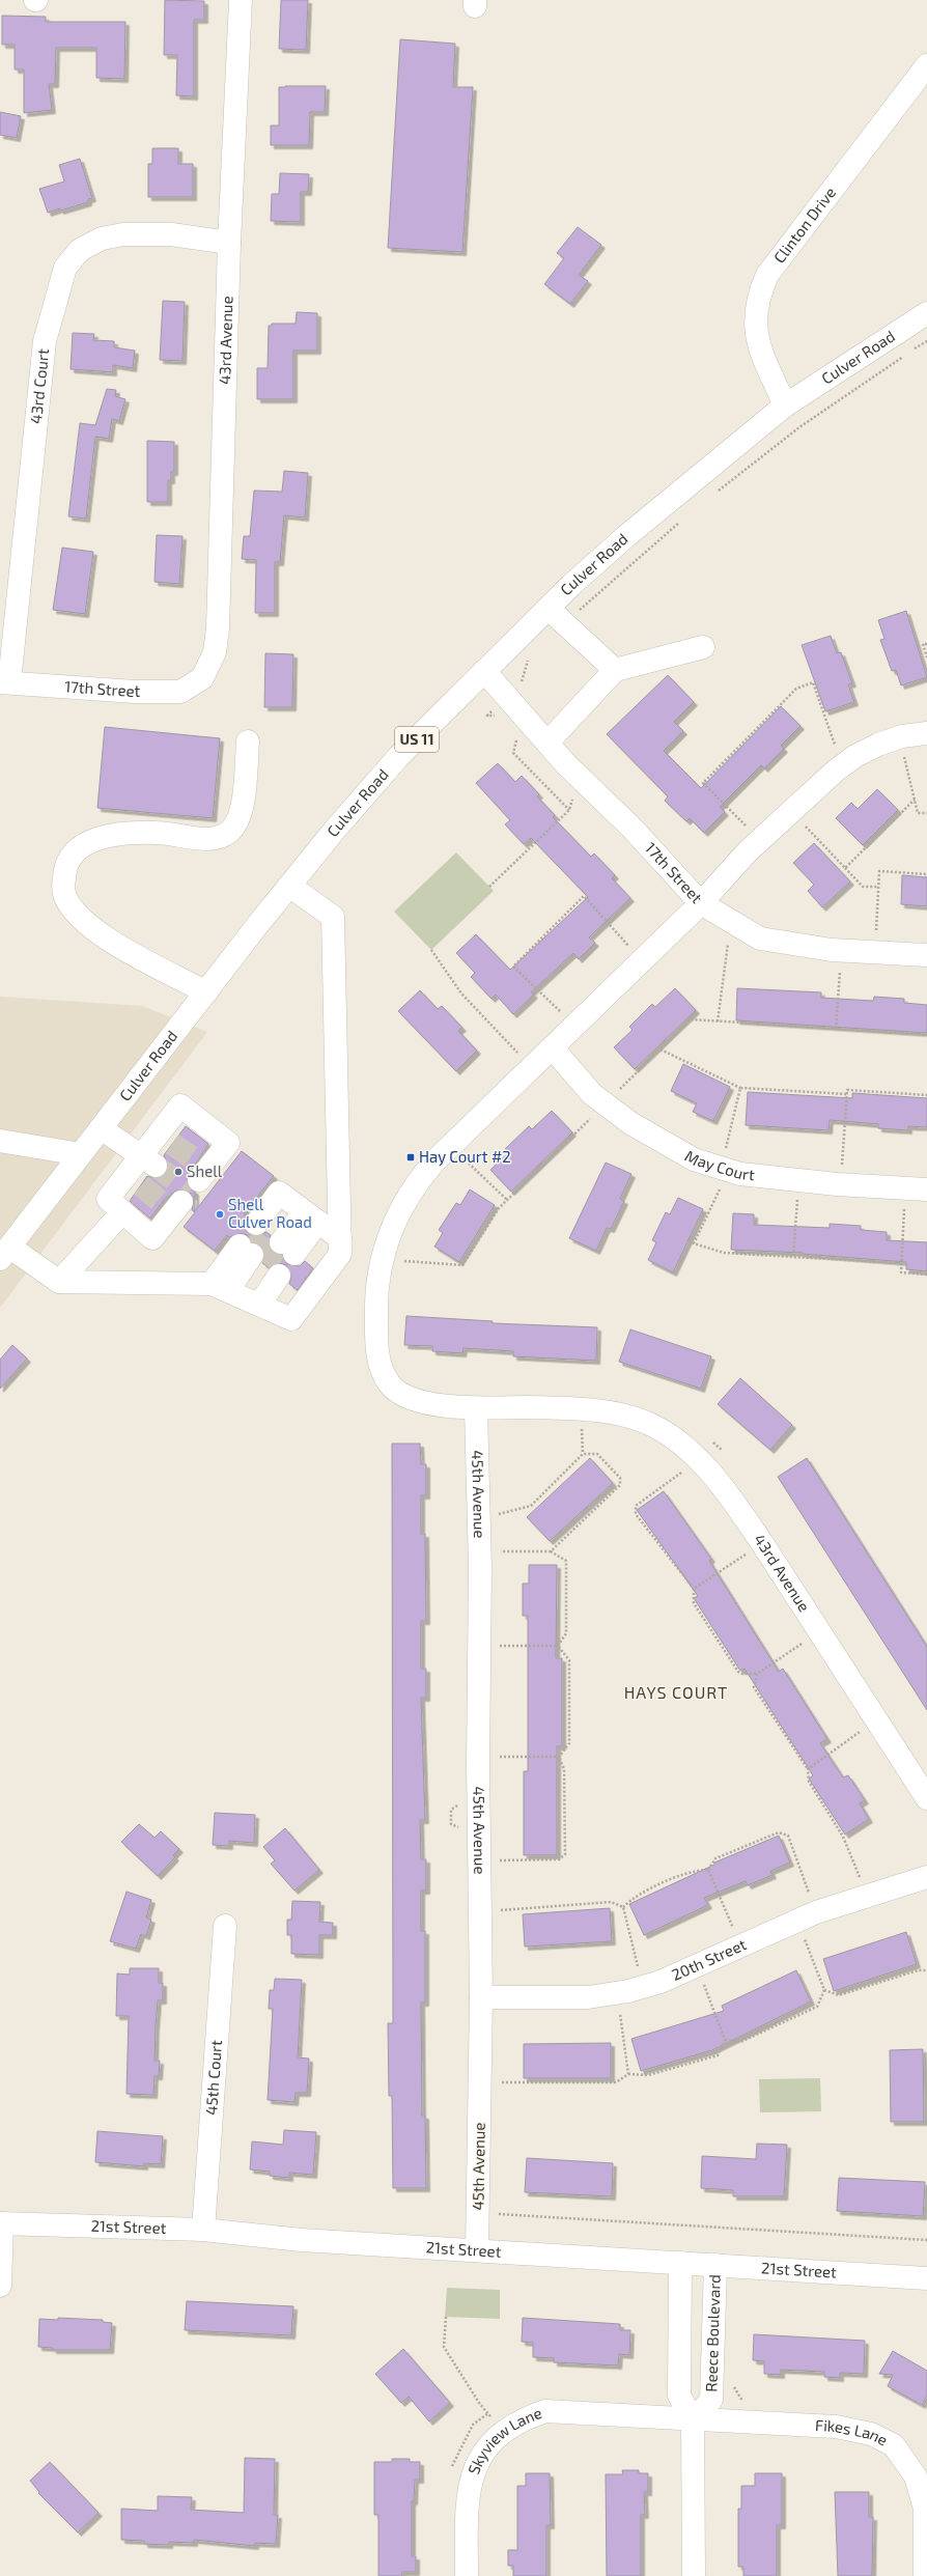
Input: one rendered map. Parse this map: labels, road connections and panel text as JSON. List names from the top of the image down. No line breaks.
{"streets":{"street":["Clinton Drive","43rd Avenue","Culver Road","43rd Court","17th Street","US 11","May Court","45th Avenue","20th Street","45th Court","21st Street","Reece Boulevard","Fikes Lane","Skyview Lane"]},"crossings":[["Clinton Drive","Culver Road"],["43rd Avenue","43rd Court"],["43rd Avenue","17th Street"],["43rd Avenue","May Court"],["43rd Avenue","45th Avenue"],["Culver Road","17th Street"],["43rd Court","17th Street"],["45th Avenue","20th Street"],["45th Avenue","21st Street"],["45th Court","21st Street"],["21st Street","Reece Boulevard"],["Reece Boulevard","Fikes Lane"],["Reece Boulevard","Skyview Lane"],["Fikes Lane","Skyview Lane"]],"districts":["HAYS COURT"],"places":{"transit":["Hay Court #2"],"other":["Shell","Shell Culver Road"]}}
